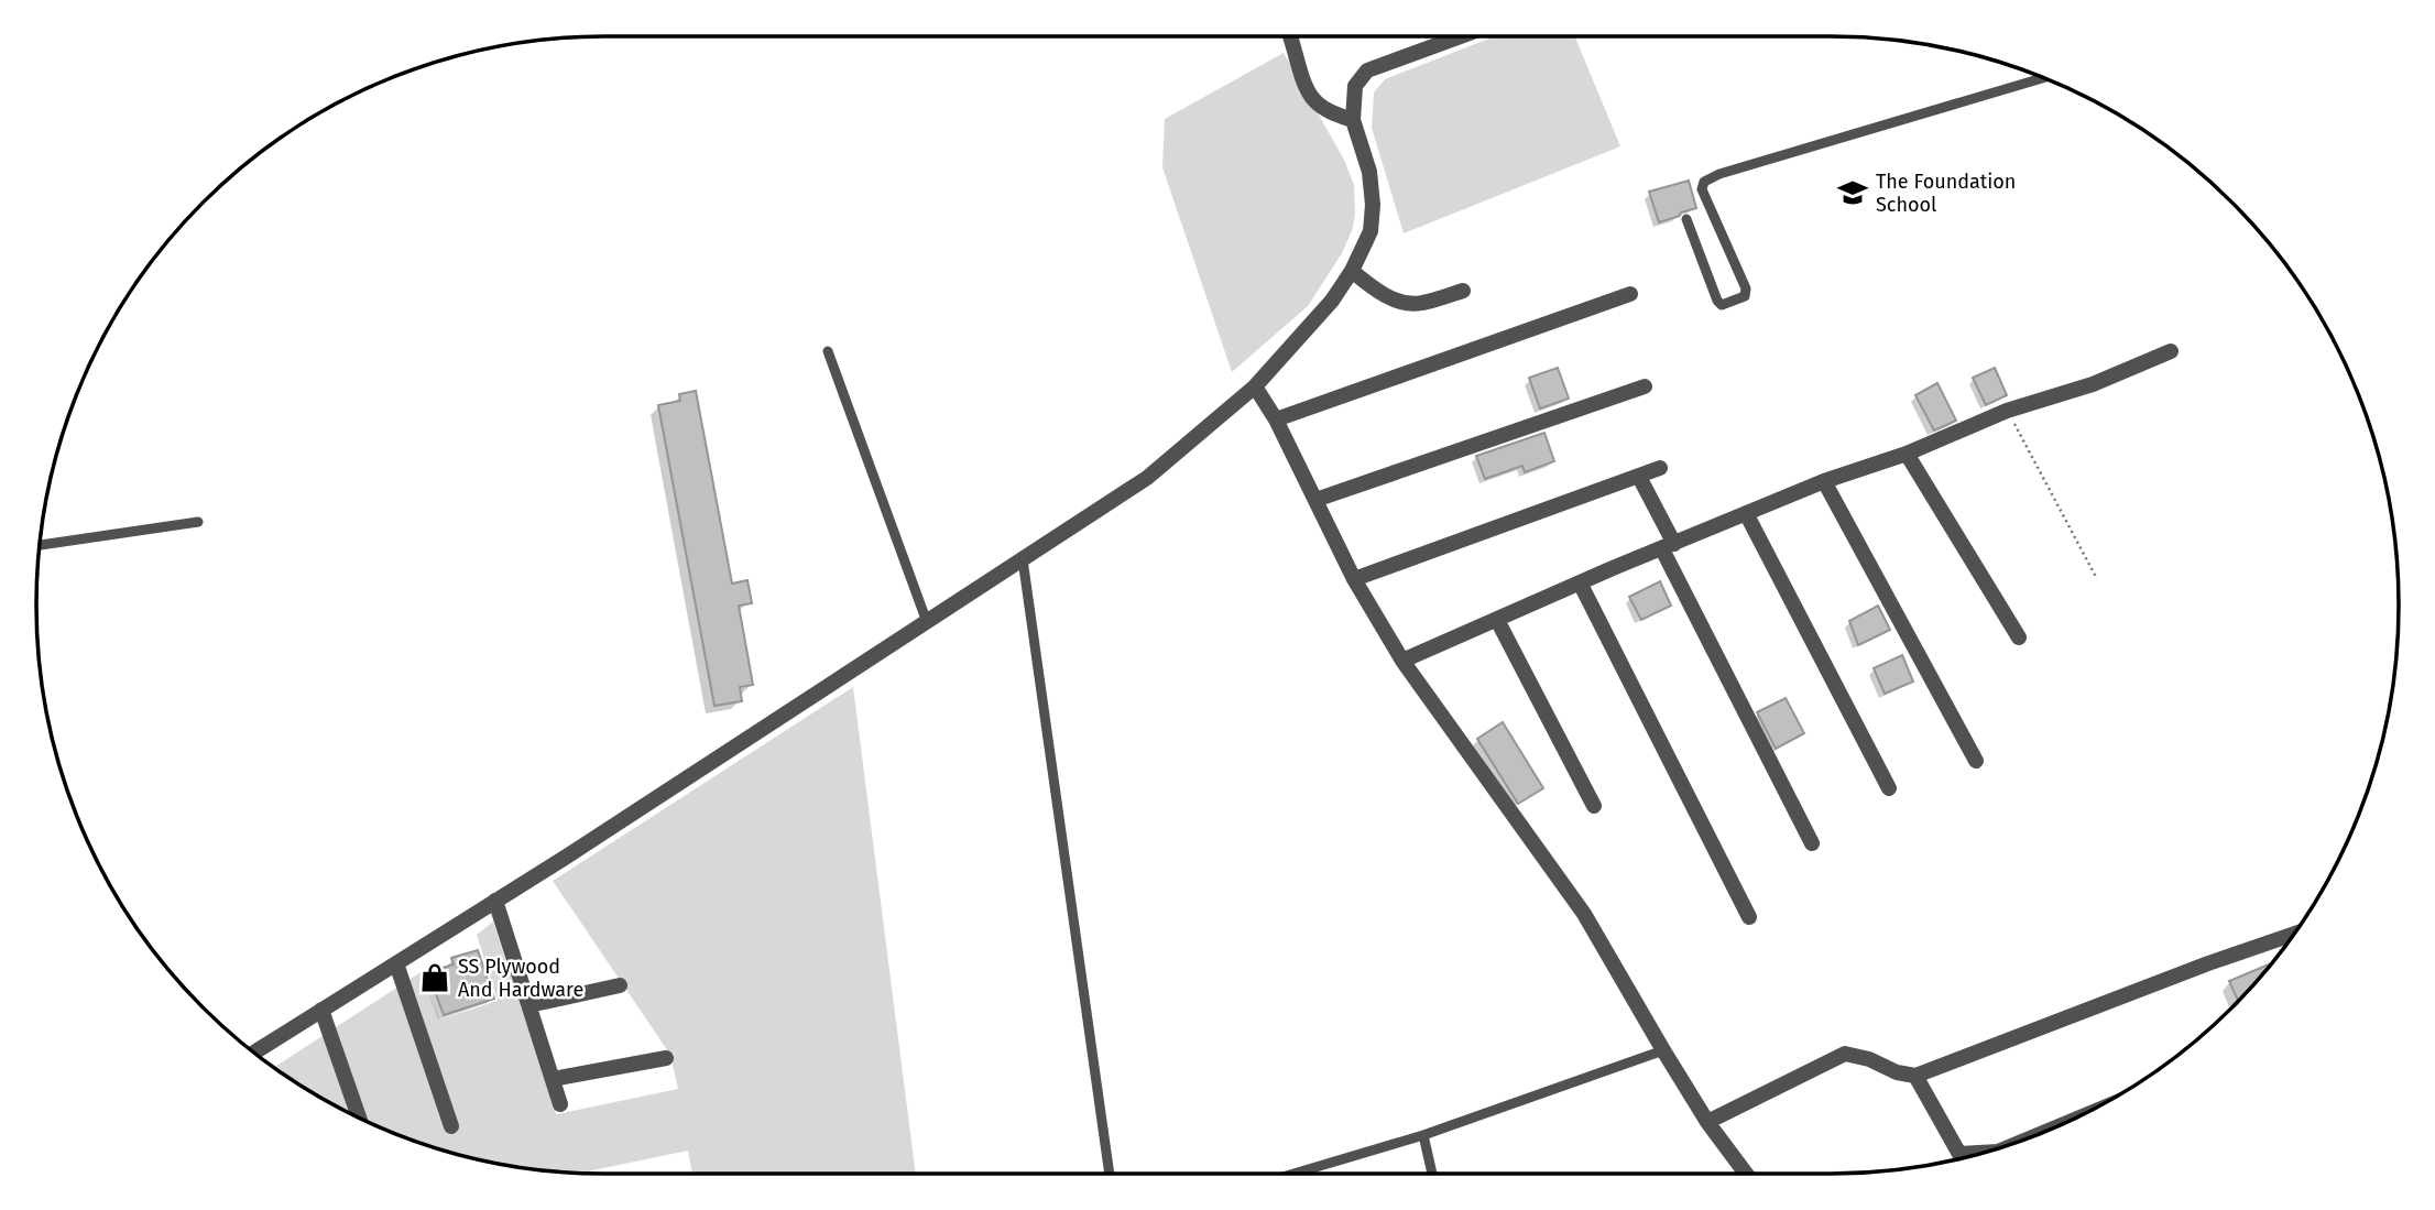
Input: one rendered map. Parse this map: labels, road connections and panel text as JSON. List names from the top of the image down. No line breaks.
{"places":{"school or university":["The Foundation School"],"shop":["SS Plywood And Hardware"]}}
